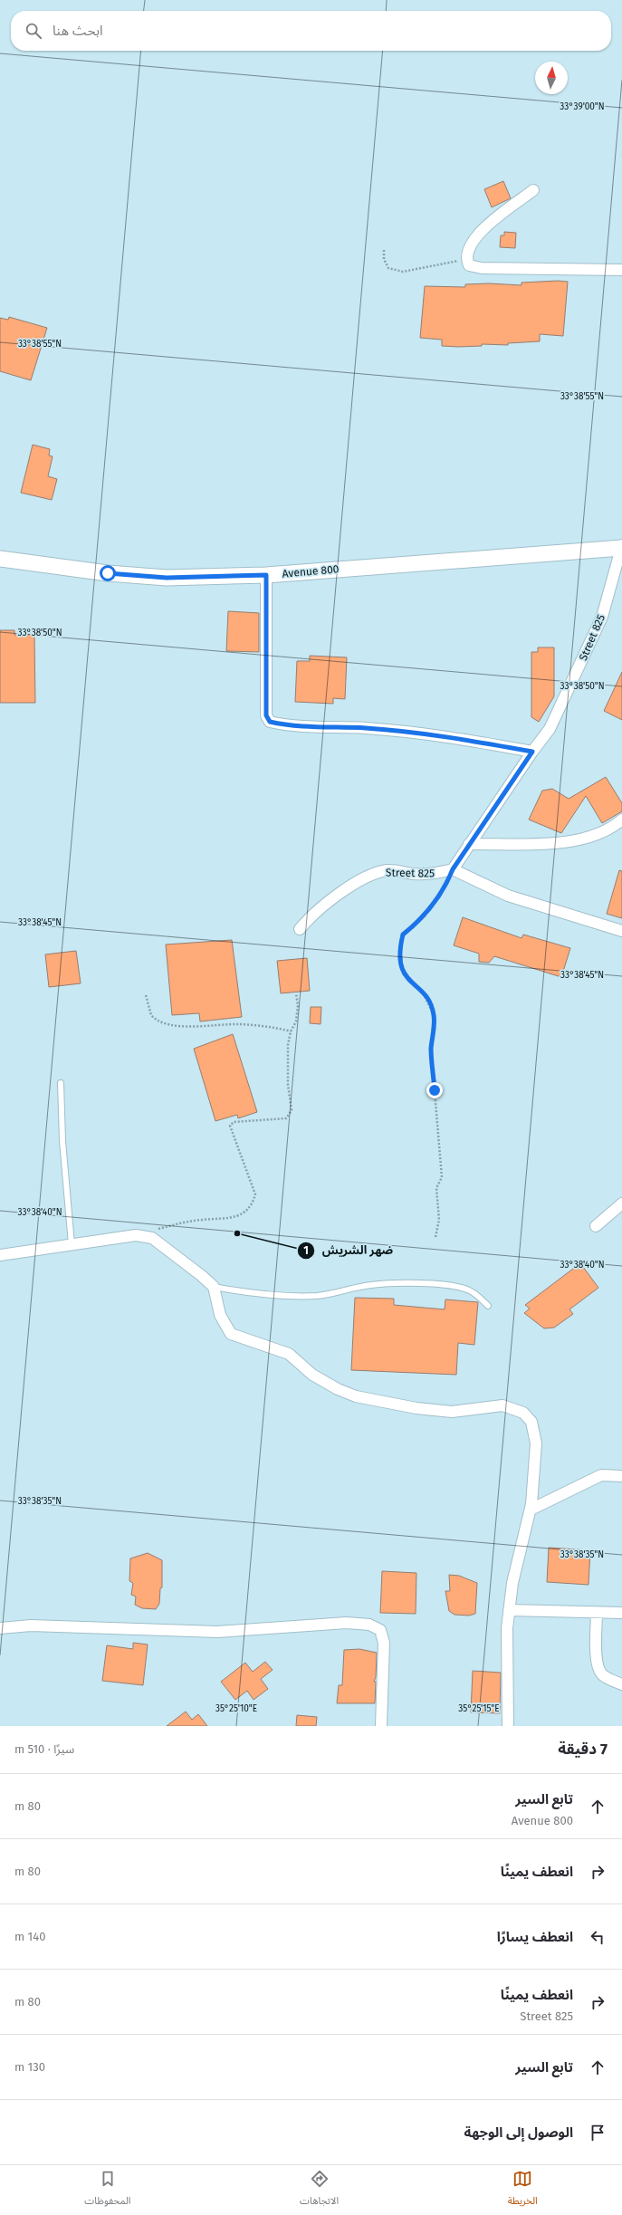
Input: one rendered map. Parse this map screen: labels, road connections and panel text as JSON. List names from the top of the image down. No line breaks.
{"streets":{"main road":["Avenue 800"],"street":["Street 825"]},"crossings":[["Avenue 800","Street 825"]],"places":["ضهر الشريش"],"north":"top","page":{"search":"ابحث هنا","heading":["7 دقيقة","سيرًا · 510 m"],"list":[["تابع السير","Avenue 800","80 m"],["انعطف يمينًا","80 m"],["انعطف يسارًا","140 m"],["انعطف يمينًا","Street 825","80 m"],["تابع السير","130 m"],"الوصول إلى الوجهة"],"nav":["الخريطة","الاتجاهات","المحفوظات"]},"coordinates":["33°39'00\"N","33°38'55\"N","33°38'50\"N","33°38'45\"N","33°38'40\"N","33°38'35\"N","35°25'10\"E","35°25'15\"E"]}
